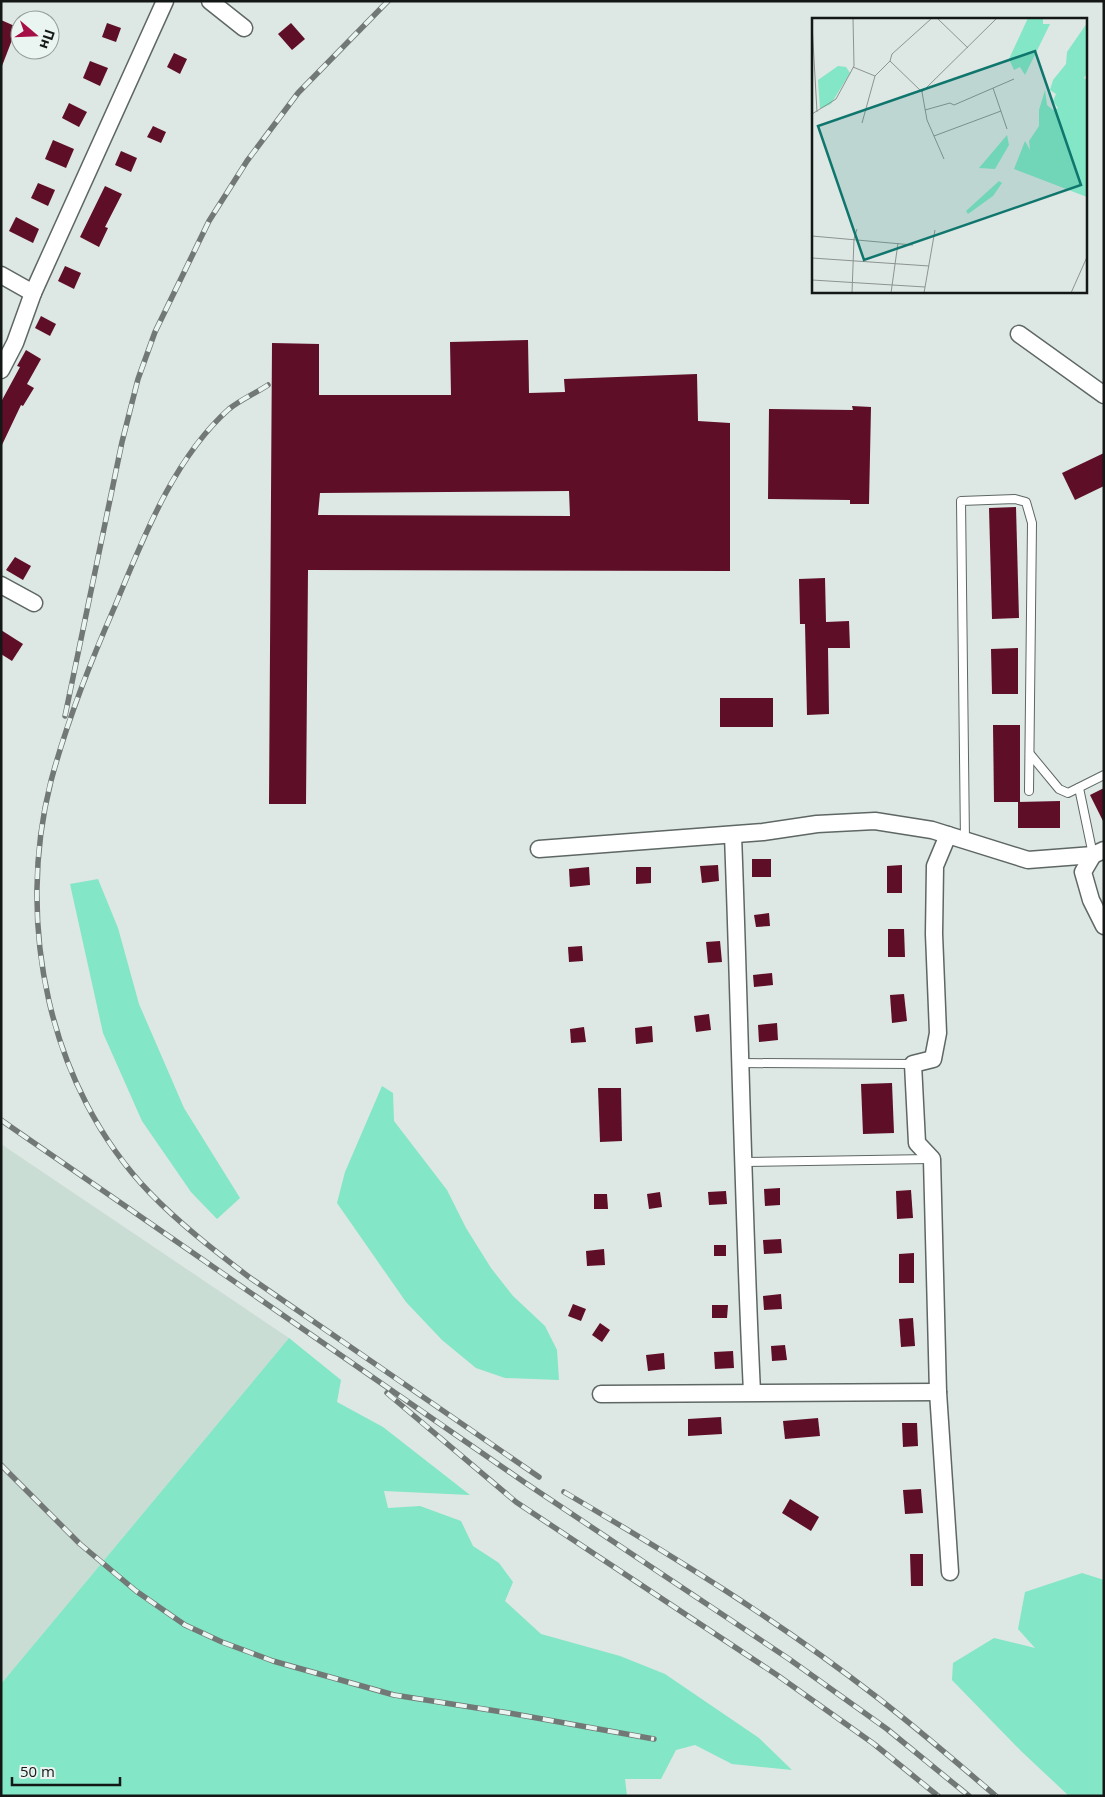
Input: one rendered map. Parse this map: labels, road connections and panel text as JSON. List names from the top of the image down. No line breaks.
{"scale_bar":"50 m","north":"right"}
